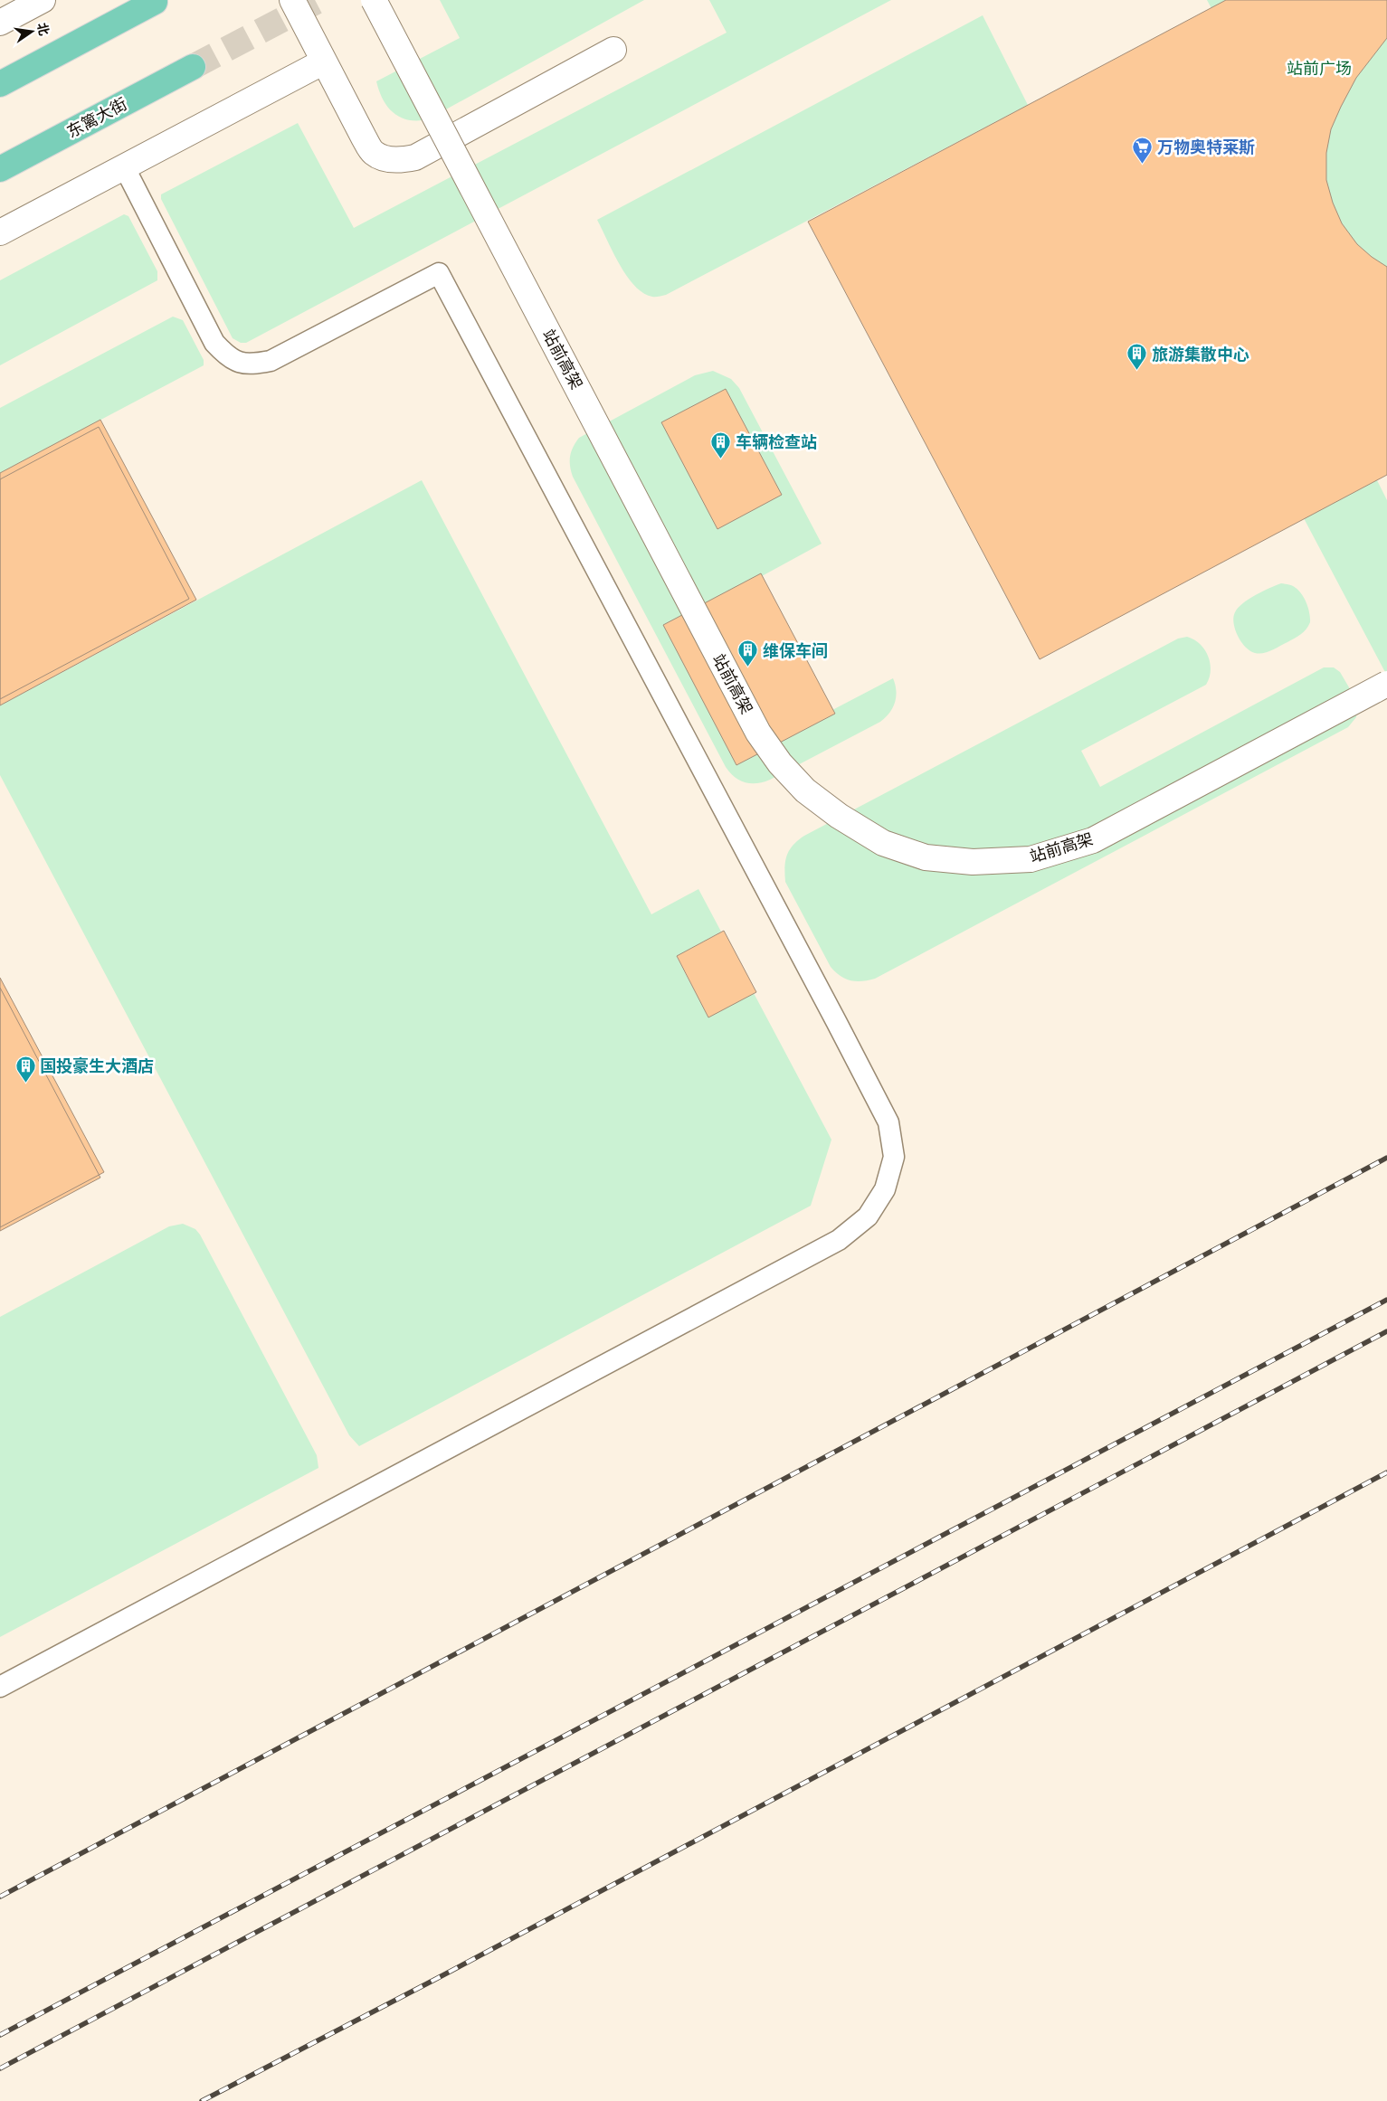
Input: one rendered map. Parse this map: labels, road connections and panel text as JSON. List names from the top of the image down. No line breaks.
{"streets":{"main road":["东篱大街","站前高架"]},"parks":["站前广场"],"places":{"supermarket":["万物奥特莱斯"],"building":["旅游集散中心","车辆检查站","维保车间","国投豪生大酒店"]},"north":"right"}
